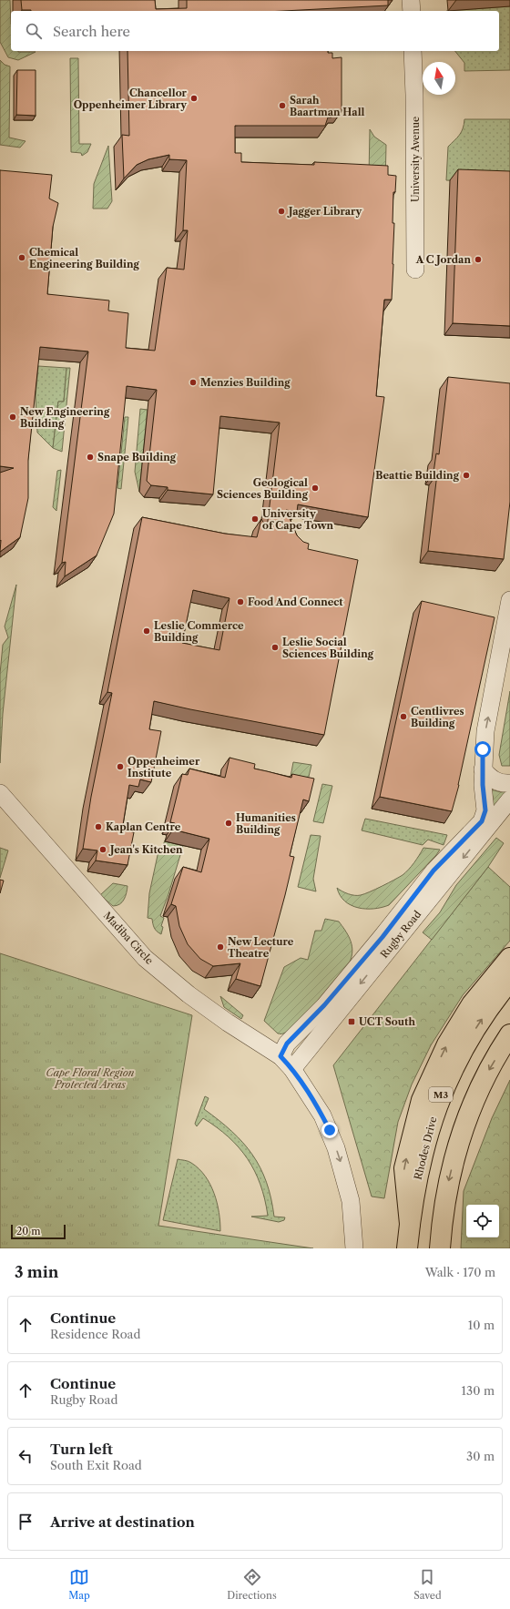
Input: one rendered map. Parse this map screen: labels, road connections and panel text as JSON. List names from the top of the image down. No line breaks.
{"streets":{"highway":["M3","Rhodes Drive"],"street":["University Avenue","Rugby Road","Madiba Circle"]},"crossings":[["Rugby Road","Madiba Circle"]],"parks":["Cape Floral Region Protected Areas"],"places":{"other":["Chancellor Oppenheimer Library","Sarah Baartman Hall","Jagger Library","Chemical Engineering Building","A C Jordan","Menzies Building","New Engineering Building","Snape Building","Beattie Building","Geological Sciences Building","University of Cape Town","Food And Connect","Leslie Commerce Building","Leslie Social Sciences Building","Centlivres Building","Oppenheimer Institute","Humanities Building","Kaplan Centre","Jean's Kitchen","New Lecture Theatre"],"transit":["UCT South"]},"scale_bar":"20 m","north":"top","page":{"search":"Search here","scale":"20 m","heading":["3 min","Walk · 170 m"],"list":[["Continue","Residence Road","10 m"],["Continue","Rugby Road","130 m"],["Turn left","South Exit Road","30 m"],"Arrive at destination"],"nav":["Map","Directions","Saved"]}}
